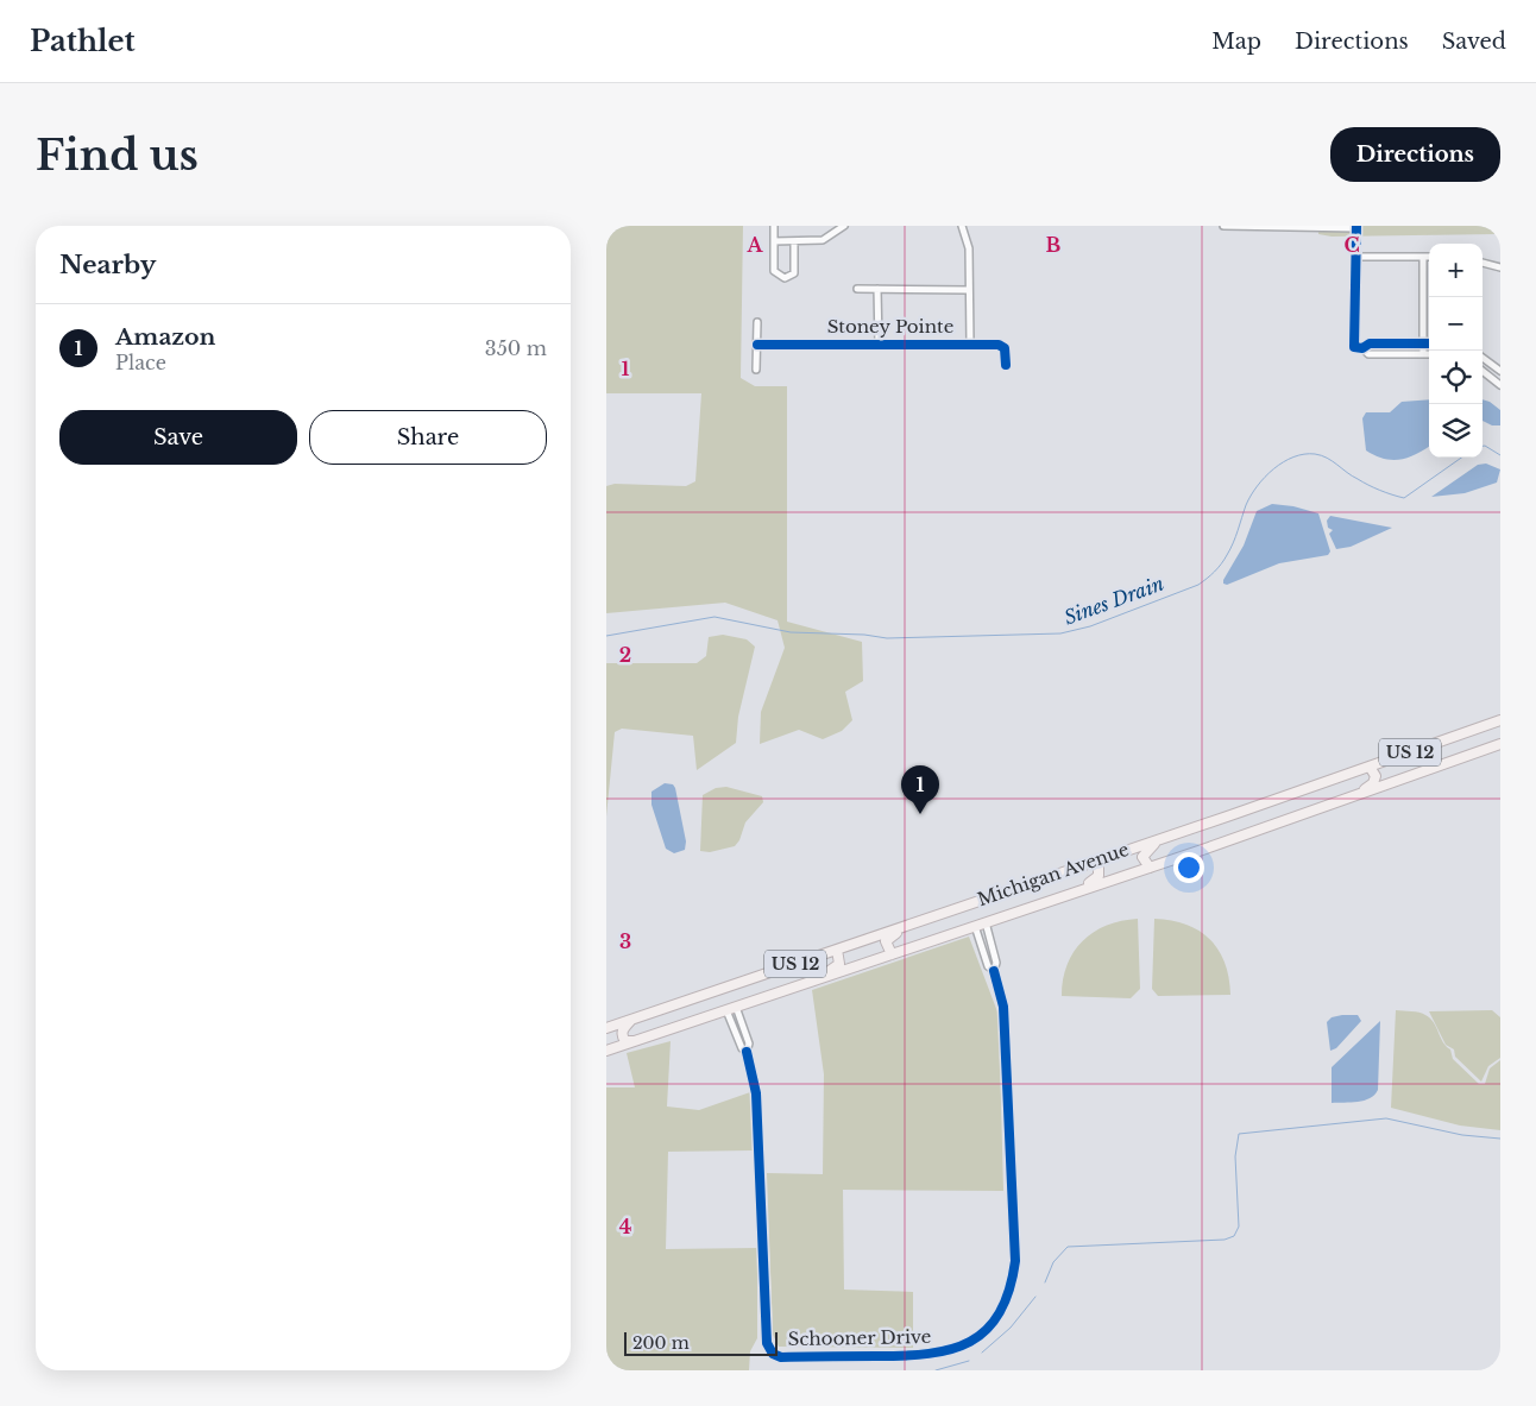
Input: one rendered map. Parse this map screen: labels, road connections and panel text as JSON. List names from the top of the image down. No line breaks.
{"streets":{"main road":["US 12","Michigan Avenue"],"street":["Stoney Pointe","Schooner Drive"]},"crossings":[["Michigan Avenue","Schooner Drive"]],"water":["Sines Drain"],"scale_bar":"200 m","page":{"header":"Pathlet","nav":["Map","Directions","Saved"],"buttons":["Directions",["Save","Share"]],"title":"Find us","heading":"Nearby","map_buttons":["+","−"],"list":[{"mark":"1","name":"Amazon","note":"Place","value":"350 m"}],"pins":"1","scale":"200 m"},"grid":{"columns":["A","B","C"],"rows":["1","2","3","4"]}}
